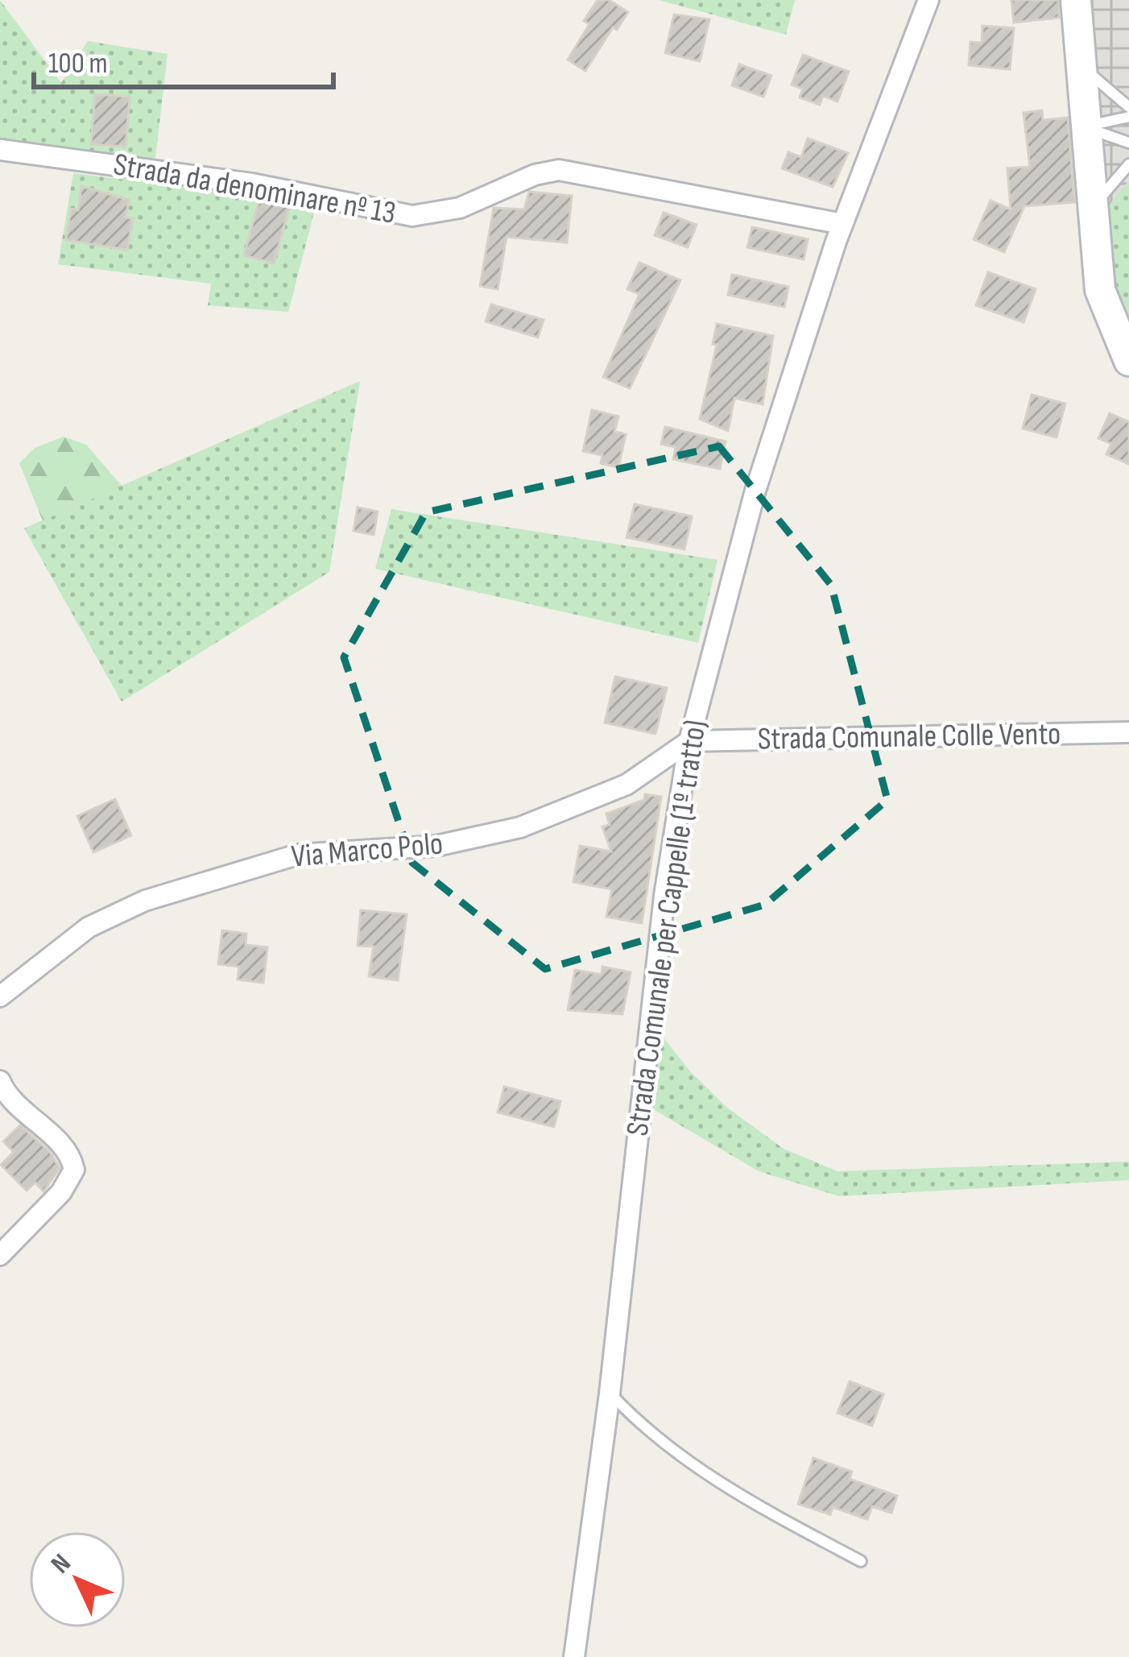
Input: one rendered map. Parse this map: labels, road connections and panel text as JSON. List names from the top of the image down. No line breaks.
{"streets":{"street":["Strada da denominare nº 13","Strada Comunale Colle Vento","Via Marco Polo","Strada Comunale per Cappelle (1º tratto)"]},"crossings":[["Strada da denominare nº 13","Strada Comunale per Cappelle (1º tratto)"],["Strada Comunale Colle Vento","Via Marco Polo"],["Strada Comunale Colle Vento","Strada Comunale per Cappelle (1º tratto)"],["Via Marco Polo","Strada Comunale per Cappelle (1º tratto)"]],"scale_bar":"100 m","north":"top left"}
